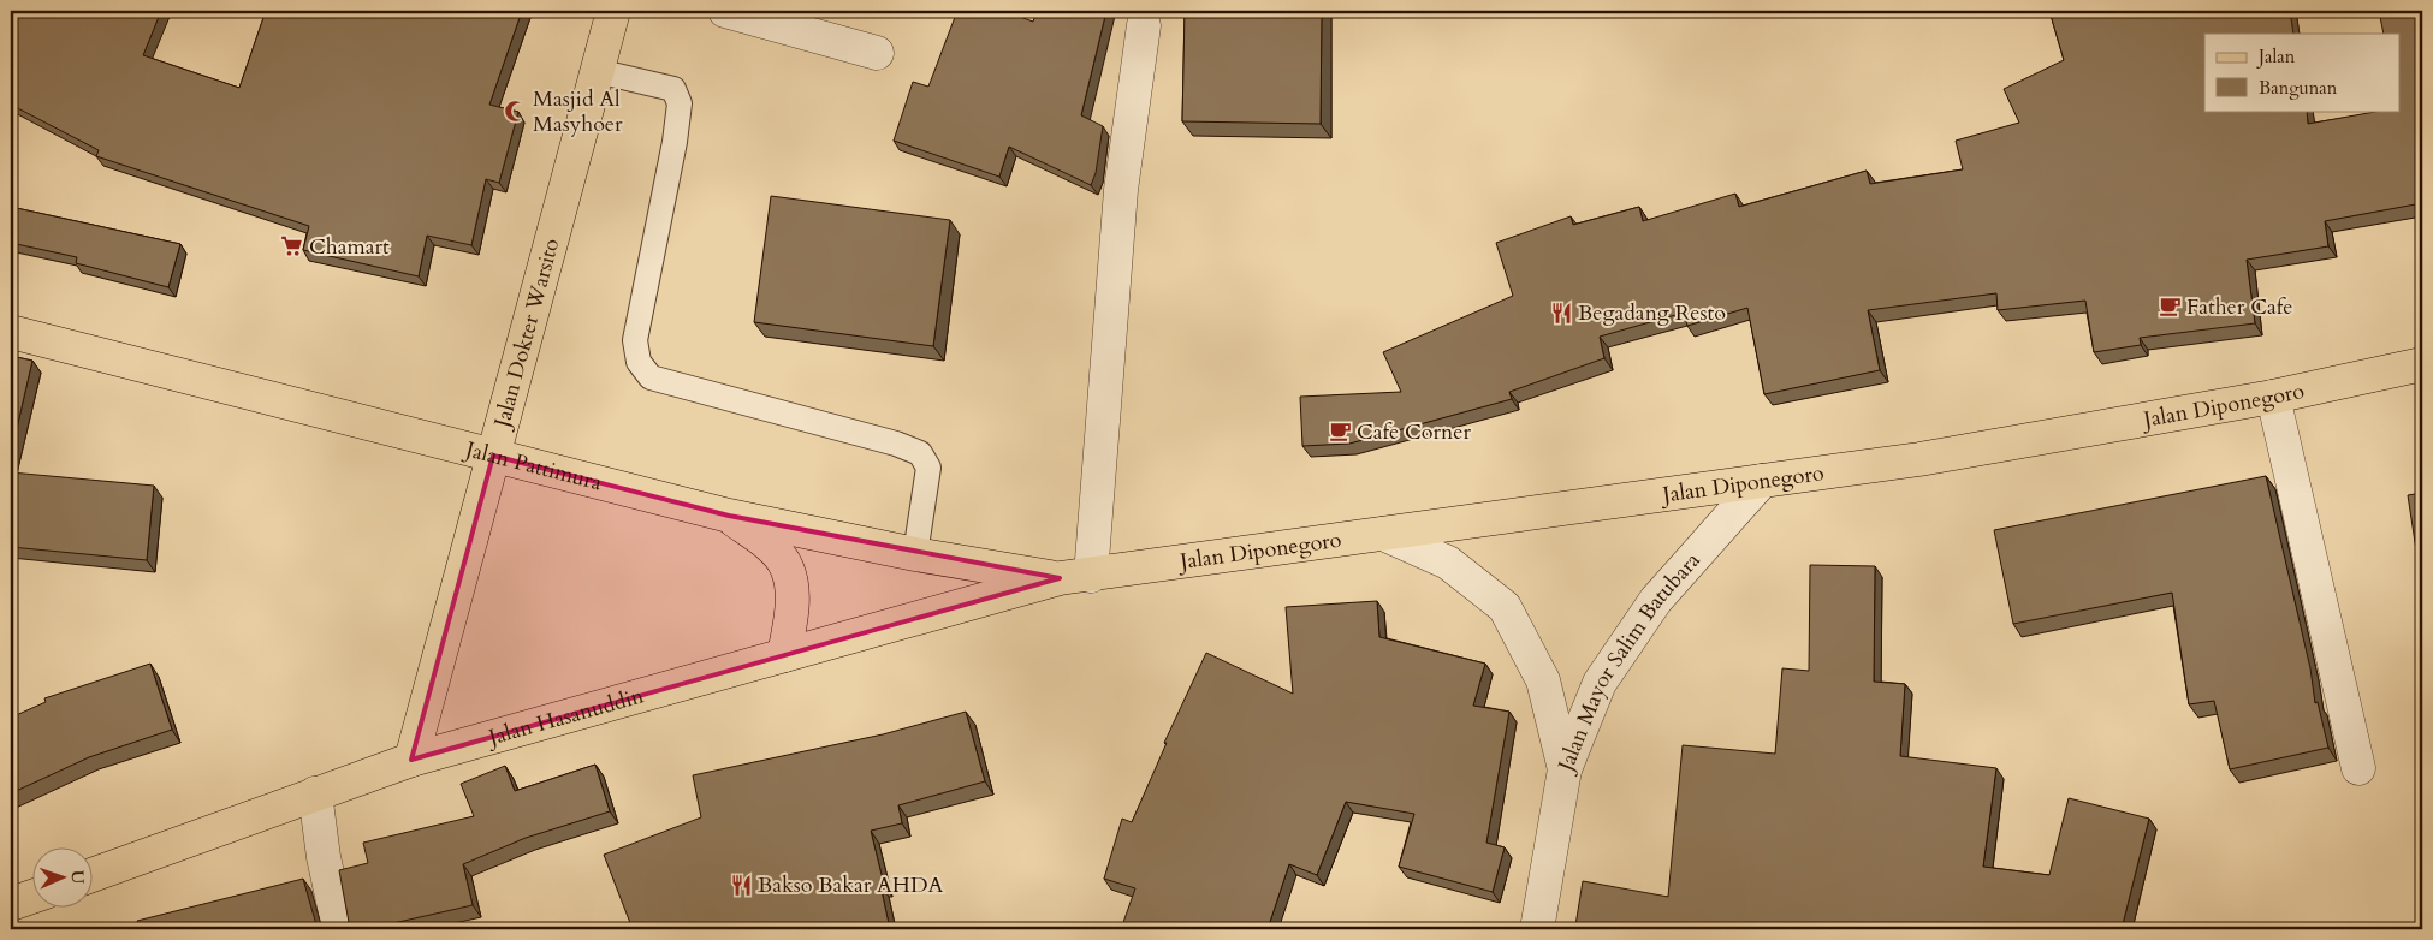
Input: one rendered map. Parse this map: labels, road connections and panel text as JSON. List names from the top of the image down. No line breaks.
{"streets":{"main road":["Jalan Dokter Warsito","Jalan Diponegoro","Jalan Pattimura","Jalan Hasanuddin"],"street":["Jalan Mayor Salim Batubara"]},"crossings":[["Jalan Dokter Warsito","Jalan Pattimura"],["Jalan Dokter Warsito","Jalan Hasanuddin"],["Jalan Diponegoro","Jalan Pattimura"],["Jalan Diponegoro","Jalan Mayor Salim Batubara"],["Jalan Diponegoro","Jalan Hasanuddin"],["Jalan Pattimura","Jalan Hasanuddin"]],"places":{"mosque":["Masjid Al Masyhoer"],"supermarket":["Chamart"],"cafe":["Father Cafe","Cafe Corner"],"restaurant":["Begadang Resto","Bakso Bakar AHDA"]},"legend":["Jalan","Bangunan"],"north":"right"}
